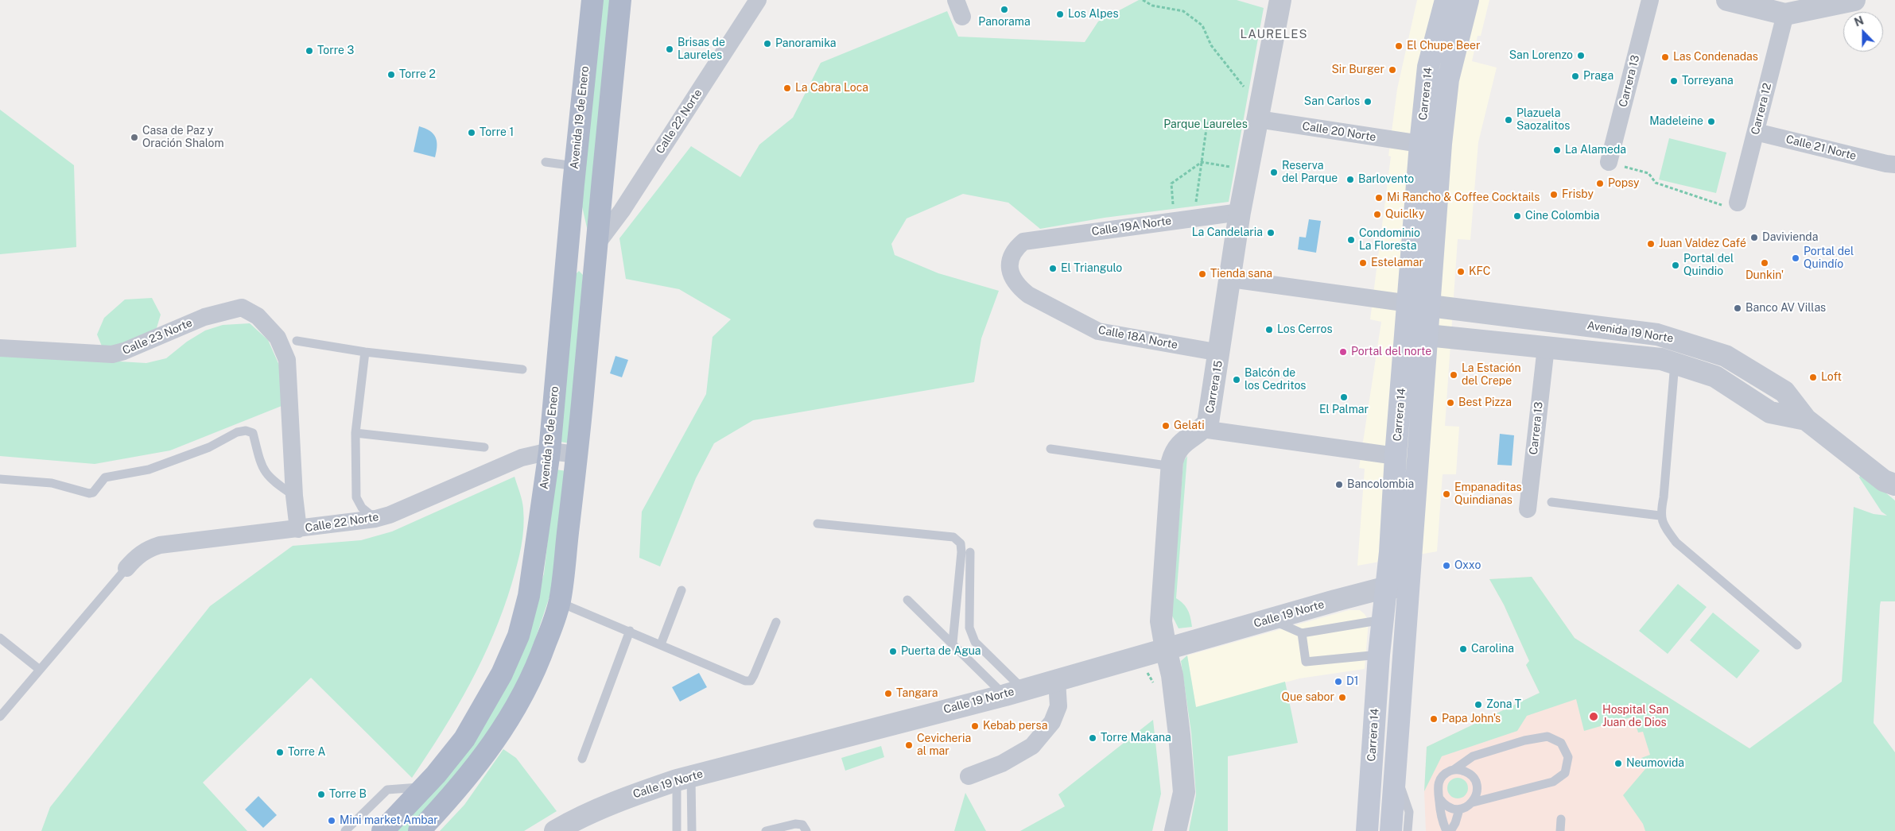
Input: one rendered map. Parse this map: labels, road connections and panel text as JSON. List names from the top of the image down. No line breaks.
{"streets":{"main road":["Carrera 14","Avenida 19 de Enero"],"street":["Carrera 13","Carrera 12","Calle 22 Norte","Calle 20 Norte","Calle 21 Norte","Calle 19A Norte","Avenida 19 Norte","Calle 23 Norte","Calle 18A Norte","Carrera 15","Calle 19 Norte"]},"crossings":[["Carrera 13","Avenida 19 Norte"],["Carrera 14","Calle 20 Norte"],["Carrera 14","Avenida 19 Norte"],["Carrera 14","Calle 19 Norte"],["Carrera 12","Calle 21 Norte"],["Avenida 19 de Enero","Calle 22 Norte"],["Calle 20 Norte","Carrera 15"],["Calle 19A Norte","Calle 18A Norte"],["Calle 19A Norte","Carrera 15"],["Calle 18A Norte","Carrera 15"]],"districts":["LAURELES"],"parks":["Parque Laureles"],"places":["Panorama","Los Alpes","Panoramika","El Chupe Beer","Brisas de Laureles","Torre 3","San Lorenzo","Las Condenadas","Sir Burger","Torre 2","Praga","Torreyana","La Cabra Loca","San Carlos","Plazuela Saozalitos","Madeleine","Torre 1","Casa de Paz y Oración Shalom","La Alameda","Reserva del Parque","Barlovento","Popsy","Frisby","Mi Rancho & Coffee Cocktails","Quiclky","Cine Colombia","La Candelaria","Davivienda","Condominio La Floresta","Juan Valdez Café","Portal del Quindío","Estelamar","Dunkin'","Portal del Quindio","El Triangulo","KFC","Tienda sana","Banco AV Villas","Los Cerros","Portal del norte","La Estación del Crepe","Loft","Balcón de los Cedritos","El Palmar","Best Pizza","Gelati","Bancolombia","Empanaditas Quindianas","Oxxo","Carolina","Puerta de Agua","D1","Tangara","Que sabor","Zona T","Hospital San Juan de Dios","Papa John's","Kebab persa","Torre Makana","Cevicheria al mar","Torre A","Neumovida","Torre B","Mini market Ambar"],"north":"top"}
